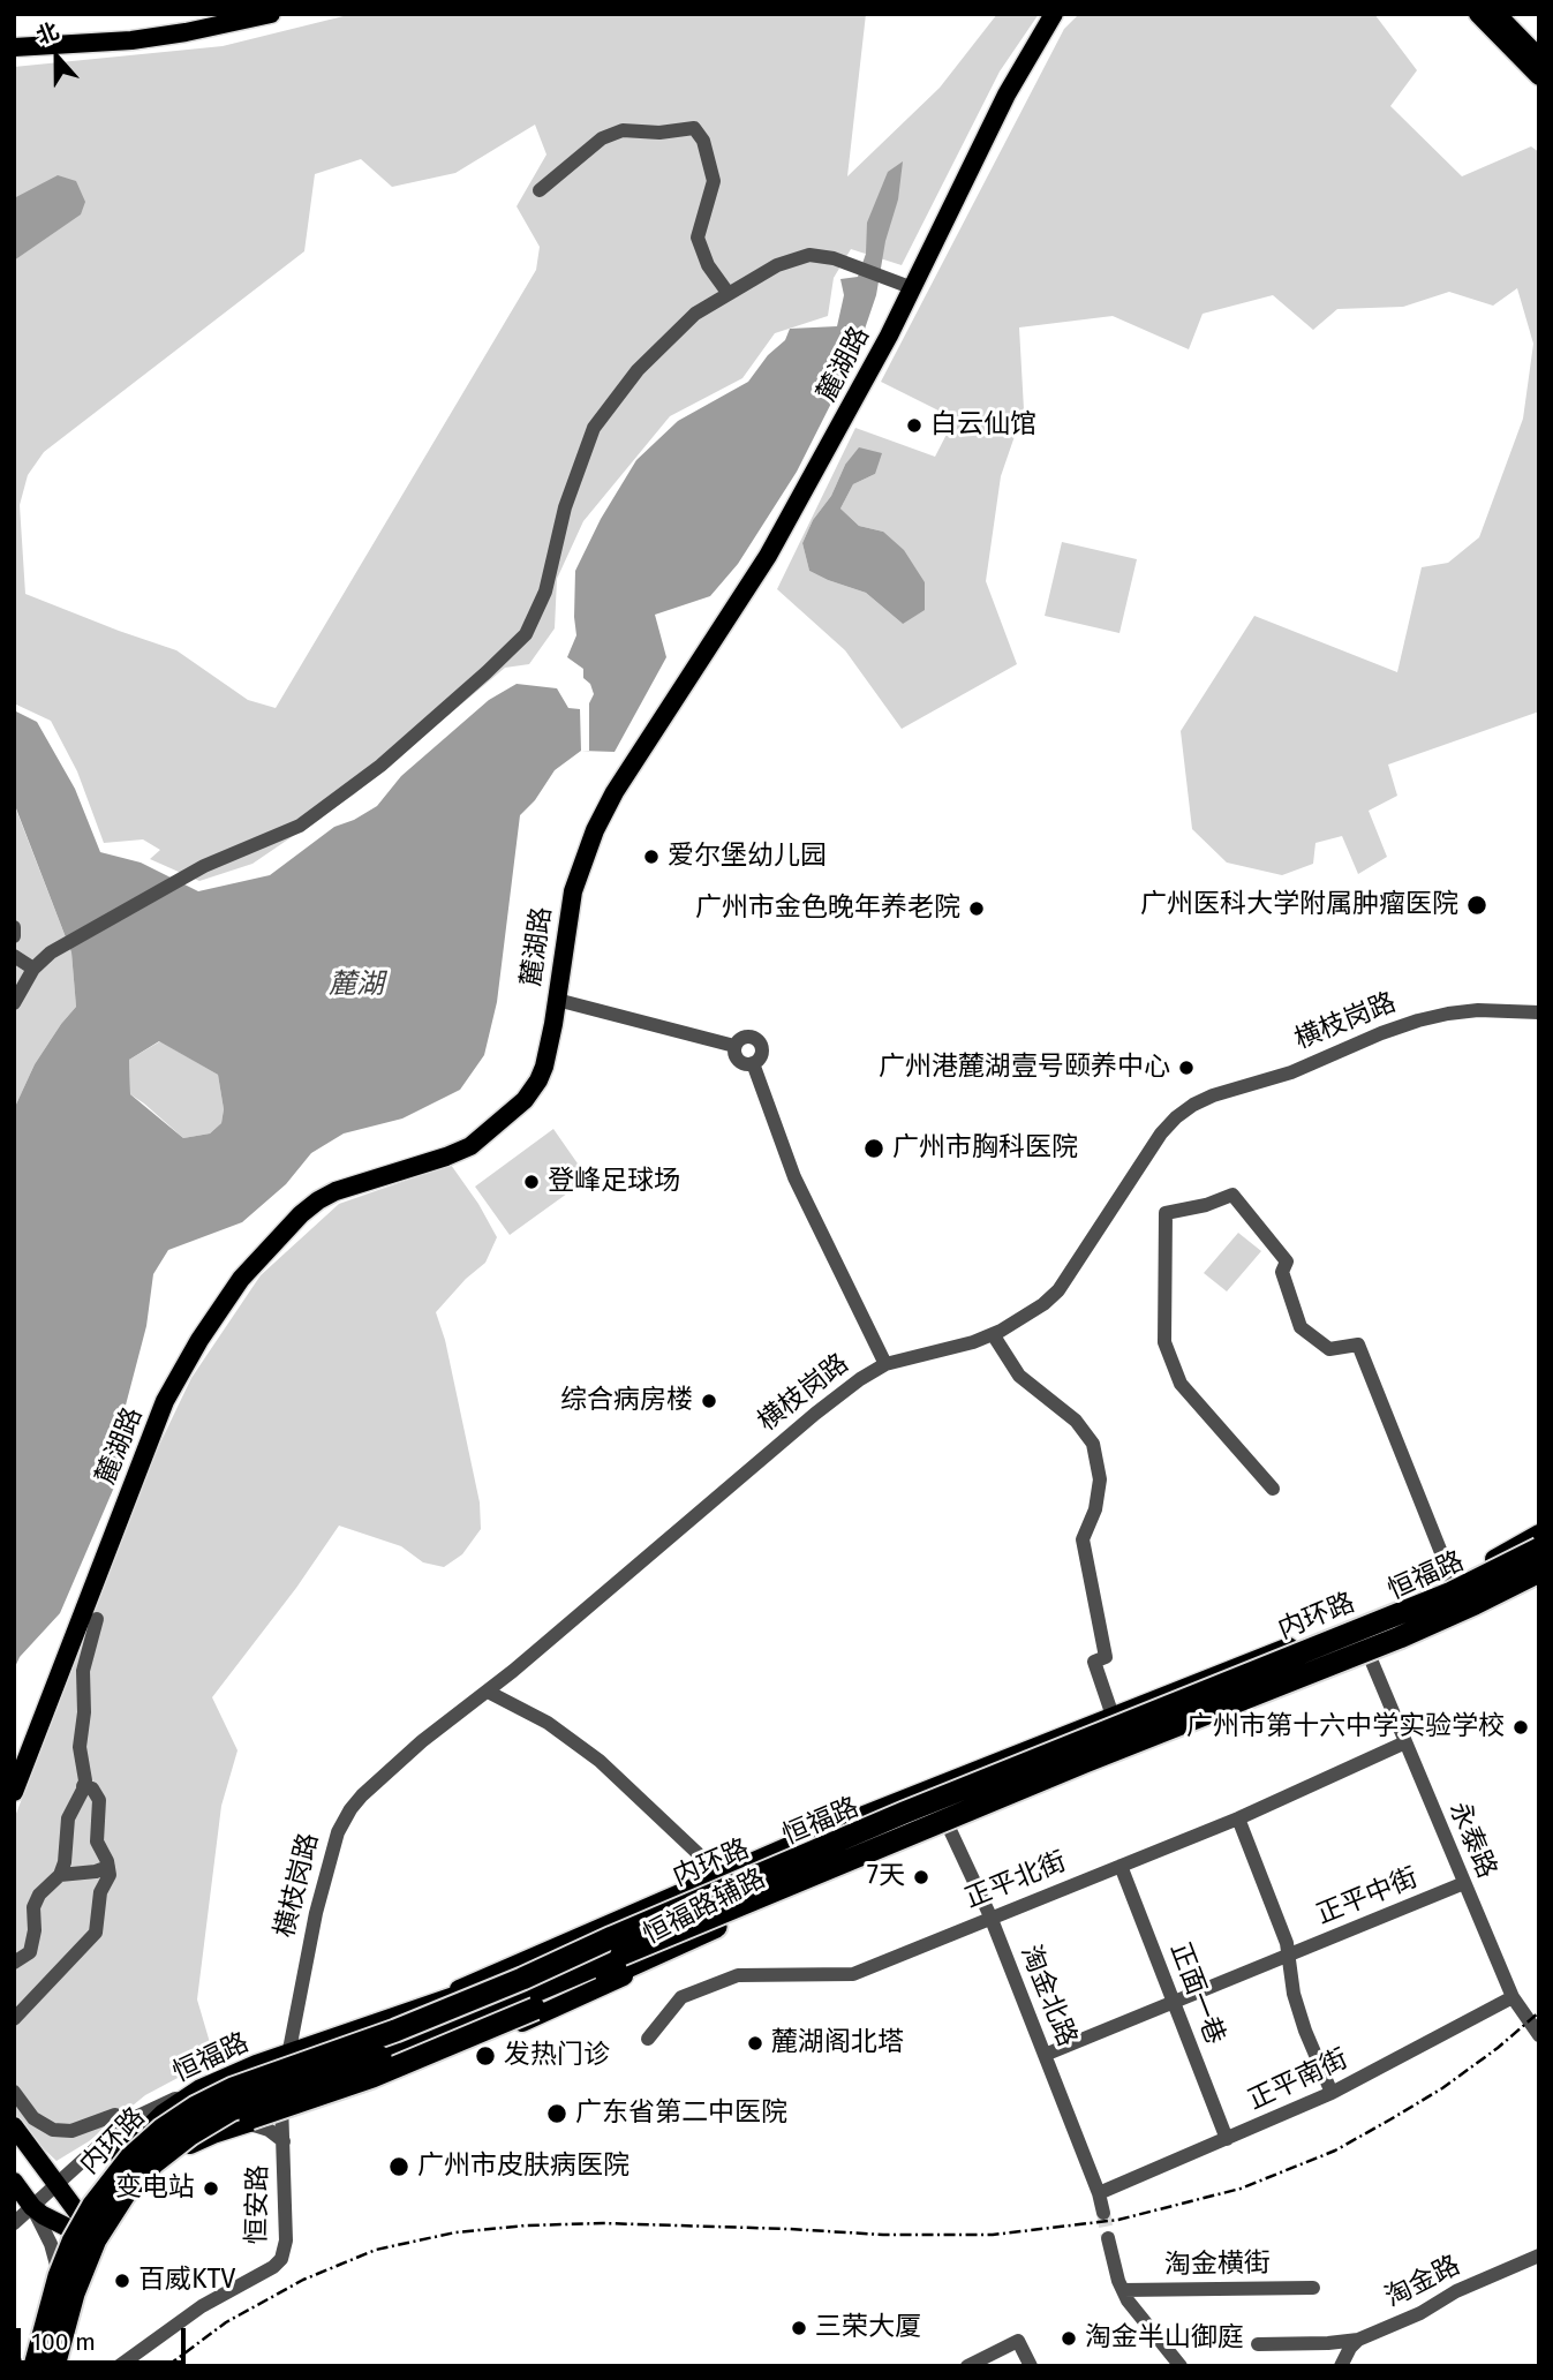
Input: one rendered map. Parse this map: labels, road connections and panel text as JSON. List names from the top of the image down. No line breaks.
{"streets":{"highway":["内环路"],"main road":["麓湖路","恒福路","恒福路辅路"],"street":["横枝岗路","永泰路","正平北街","正平中街","正面一巷","淘金北路","正平南街","恒安路","淘金横街","淘金路"]},"crossings":[["横枝岗路","恒福路"],["横枝岗路","恒安路"],["恒福路","内环路"],["恒福路","恒福路辅路"],["恒福路","淘金北路"],["恒福路","恒安路"],["永泰路","正平北街"],["永泰路","正平中街"],["永泰路","恒福路辅路"],["永泰路","正平南街"],["正平北街","正平中街"],["正平北街","正面一巷"],["正平北街","淘金北路"],["正平中街","正面一巷"],["正平中街","淘金北路"],["正平中街","正平南街"],["恒福路辅路","淘金北路"],["恒福路辅路","恒安路"],["正面一巷","正平南街"],["淘金北路","正平南街"]],"water":["麓湖"],"places":["白云仙馆","爱尔堡幼儿园","广州医科大学附属肿瘤医院","广州市金色晚年养老院","广州港麓湖壹号颐养中心","广州市胸科医院","登峰足球场","综合病房楼","广州市第十六中学实验学校","7天","麓湖阁北塔","发热门诊","广东省第二中医院","广州市皮肤病医院","变电站","百威KTV","三荣大厦","淘金半山御庭"],"scale_bar":"100 m","north":"top"}
